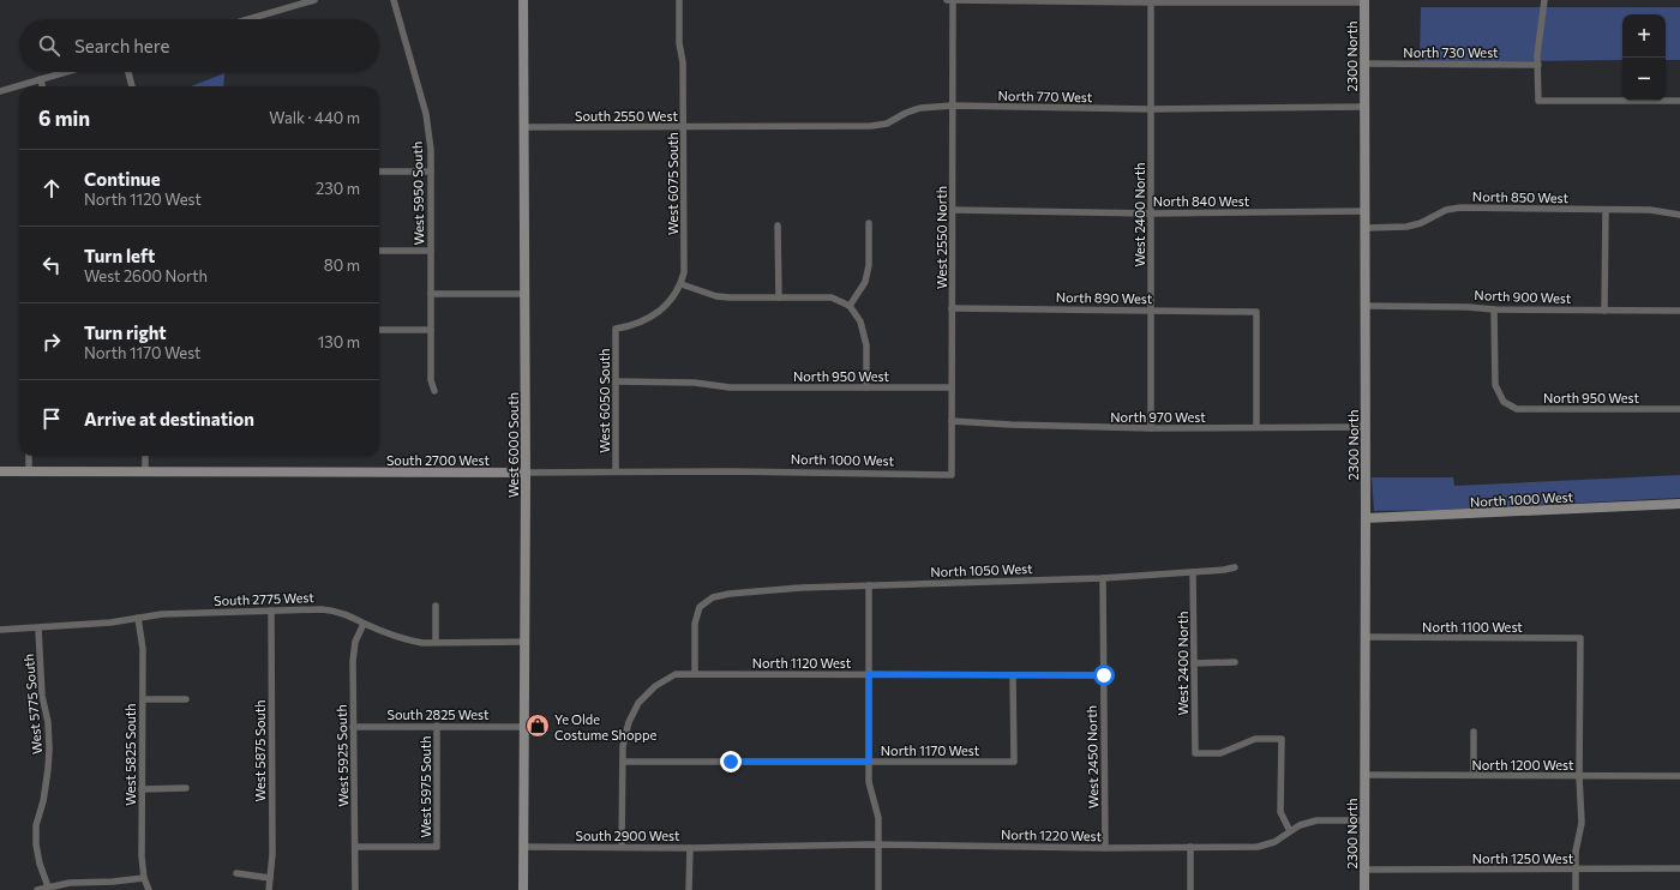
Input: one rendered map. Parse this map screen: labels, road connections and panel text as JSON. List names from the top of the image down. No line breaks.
{"streets":{"street":["North 730 West","2300 North","North 770 West","South 2550 West","West 6075 South","West 5950 South","North 850 West","North 840 West","West 2400 North","West 2550 North","North 900 West","North 890 West","North 950 West","West 6050 South","North 970 West","West 6000 South","South 2700 West","North 1000 West","North 1050 West","South 2775 West","North 1100 West","North 1120 West","West 5775 South","South 2825 West","North 1170 West","West 5875 South","West 5825 South","West 5925 South","West 2450 North","North 1200 West","West 5975 South","South 2900 West","North 1220 West","North 1250 West"]},"crossings":[["North 730 West","2300 North"],["2300 North","North 770 West"],["2300 North","North 850 West"],["2300 North","North 840 West"],["2300 North","North 900 West"],["2300 North","North 970 West"],["2300 North","North 1000 West"],["2300 North","North 1100 West"],["2300 North","North 1200 West"],["2300 North","North 1220 West"],["2300 North","North 1250 West"],["North 770 West","South 2550 West"],["North 770 West","West 2400 North"],["North 770 West","West 2550 North"],["South 2550 West","West 6075 South"],["South 2550 West","West 6000 South"],["West 6075 South","West 6050 South"],["North 840 West","West 2400 North"],["North 840 West","West 2550 North"],["West 2400 North","North 890 West"],["West 2400 North","North 970 West"],["West 2400 North","North 1050 West"],["West 2400 North","North 1220 West"],["West 2550 North","North 890 West"],["West 2550 North","North 950 West"],["West 2550 North","North 970 West"],["West 2550 North","North 1000 West"],["North 900 West","North 950 West"],["North 890 West","North 970 West"],["North 950 West","West 6050 South"],["West 6050 South","South 2700 West"],["West 6000 South","South 2700 West"],["West 6000 South","South 2775 West"],["West 6000 South","South 2825 West"],["West 6000 South","South 2900 West"],["South 2700 West","North 1000 West"],["North 1050 West","North 1120 West"],["North 1050 West","West 2450 North"],["South 2775 West","West 5775 South"],["South 2775 West","West 5875 South"],["South 2775 West","West 5825 South"],["South 2775 West","West 5925 South"],["North 1100 West","North 1200 West"],["North 1120 West","North 1170 West"],["North 1120 West","West 2450 North"],["South 2825 West","West 5925 South"],["South 2825 West","West 5975 South"],["West 5925 South","West 5975 South"],["West 2450 North","North 1220 West"],["South 2900 West","North 1220 West"]],"places":{"shop":["Ye Olde Costume Shoppe"]},"page":{"map_buttons":["+","−"],"search":"Search here","heading":["6 min","Walk · 440 m"],"list":[["Continue","North 1120 West","230 m"],["Turn left","West 2600 North","80 m"],["Turn right","North 1170 West","130 m"],"Arrive at destination"]}}
